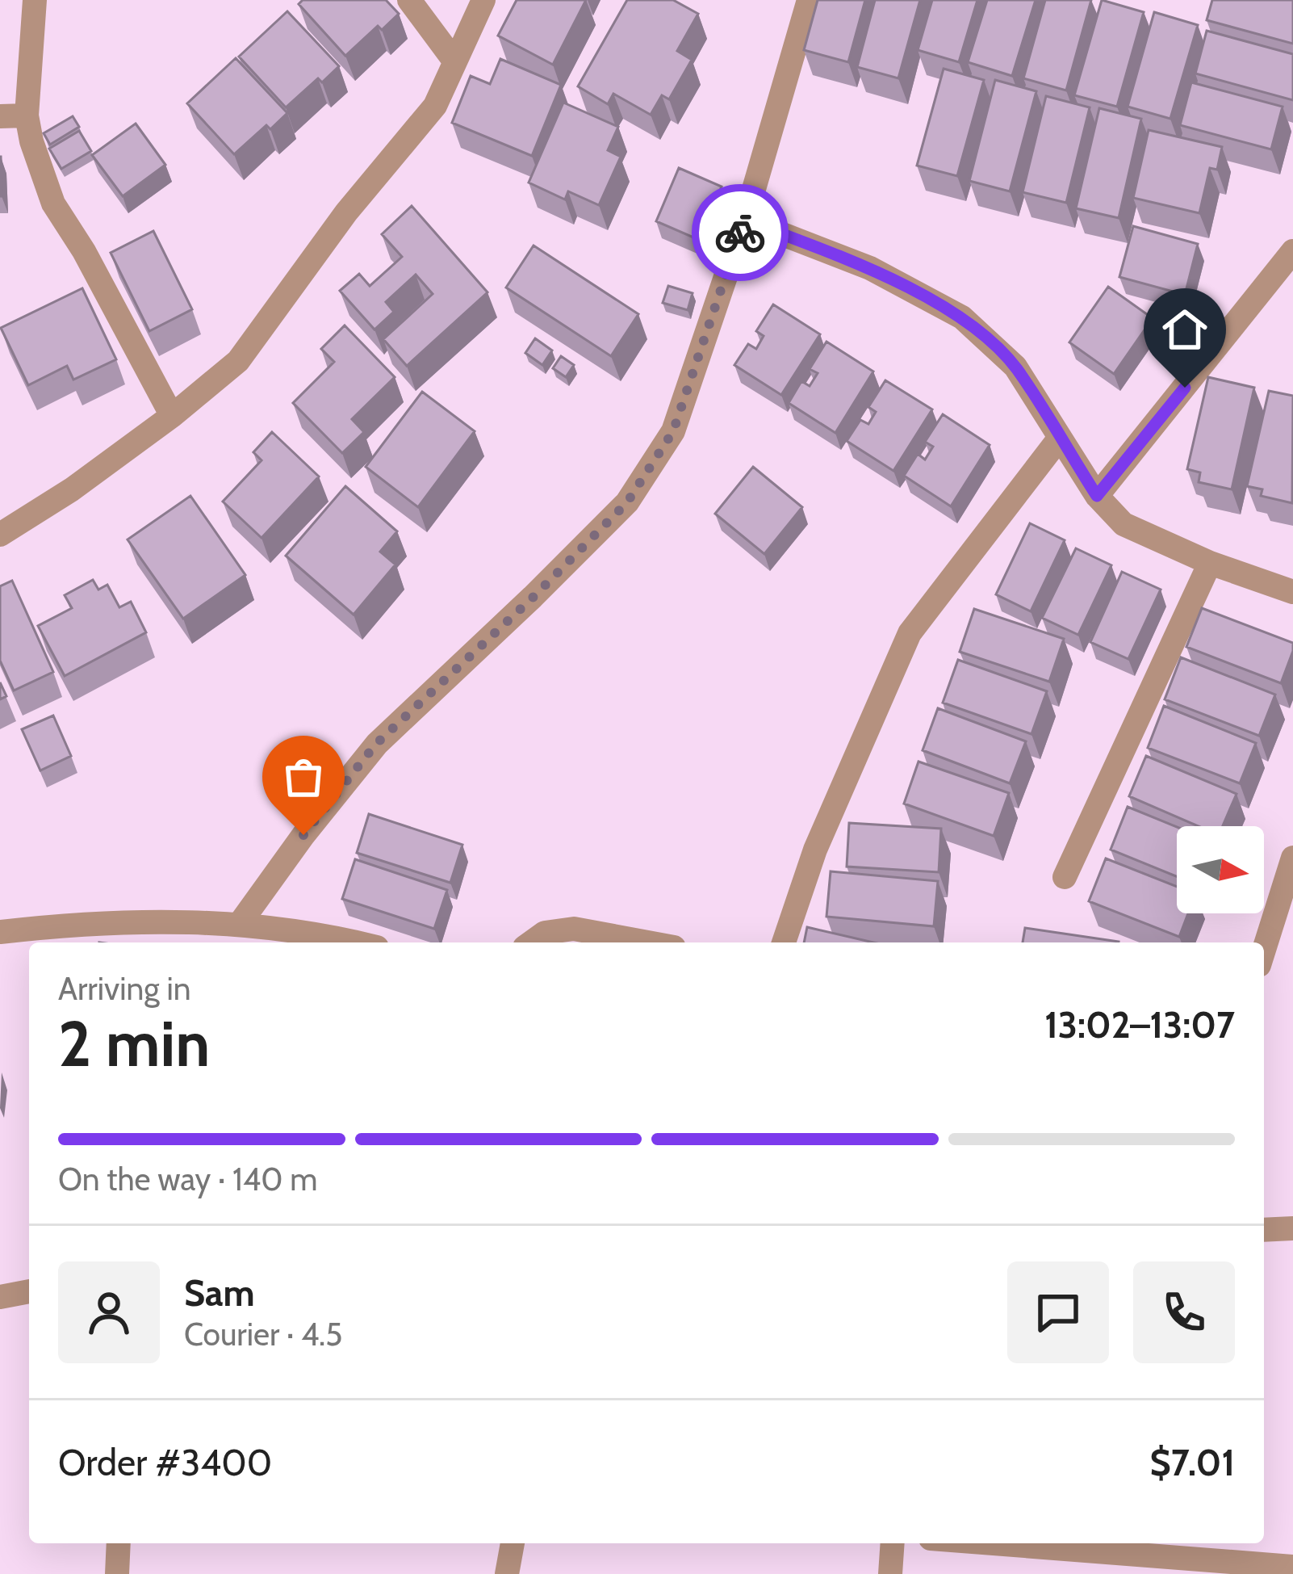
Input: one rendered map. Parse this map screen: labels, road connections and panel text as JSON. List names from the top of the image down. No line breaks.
{"north":"right","page":{"heading":["2 min","Arriving in","13:02–13:07"],"panel":["Sam","Courier · 4.5","Order #3400","$7.01"],"bar":"On the way · 140 m"}}
